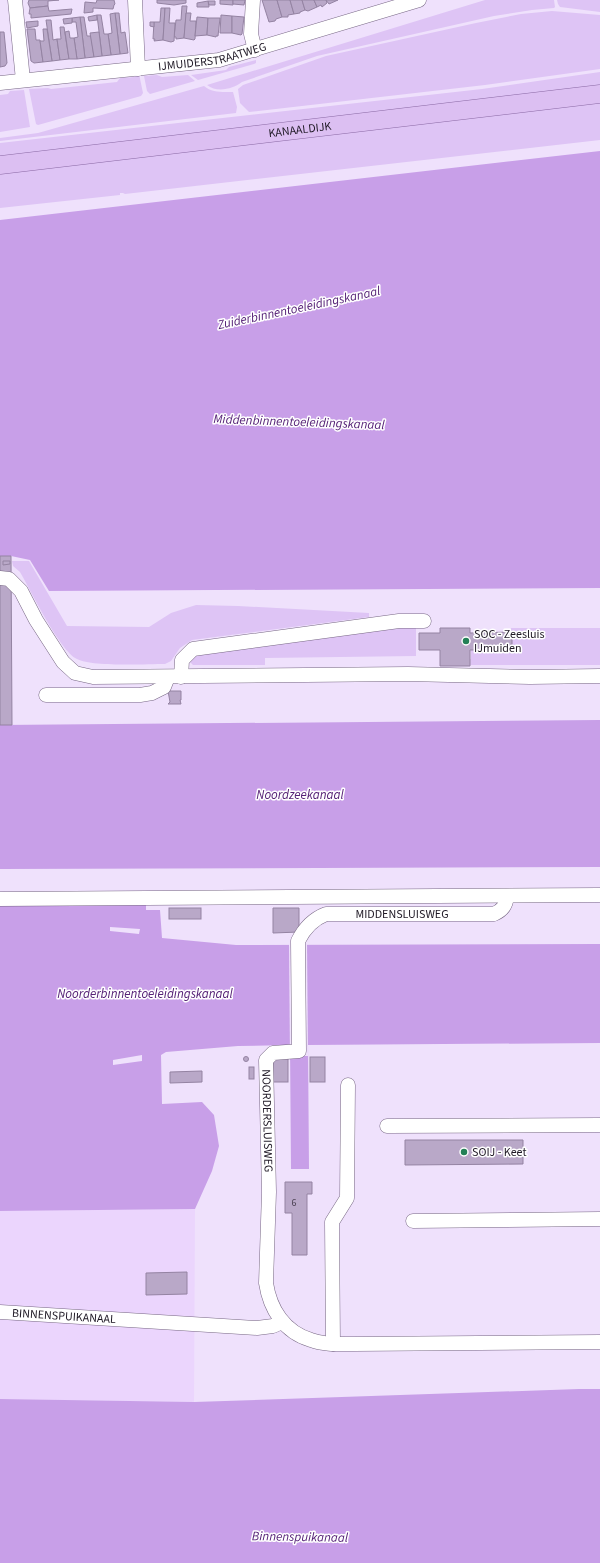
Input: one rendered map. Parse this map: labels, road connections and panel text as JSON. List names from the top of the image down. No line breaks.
{"streets":{"main road":["KANAALDIJK"],"street":["IJMUIDERSTRAATWEG","MIDDENSLUISWEG","NOORDERSLUISWEG","BINNENSPUIKANAAL"]},"crossings":[["MIDDENSLUISWEG","NOORDERSLUISWEG"],["NOORDERSLUISWEG","BINNENSPUIKANAAL"]],"water":["Zuiderbinnentoeleidingskanaal","Middenbinnentoeleidingskanaal","Noordzeekanaal","Noorderbinnentoeleidingskanaal","Binnenspuikanaal"],"places":["SOC - Zeesluis IJmuiden","SOIJ - Keet"],"house_numbers":["6"]}
